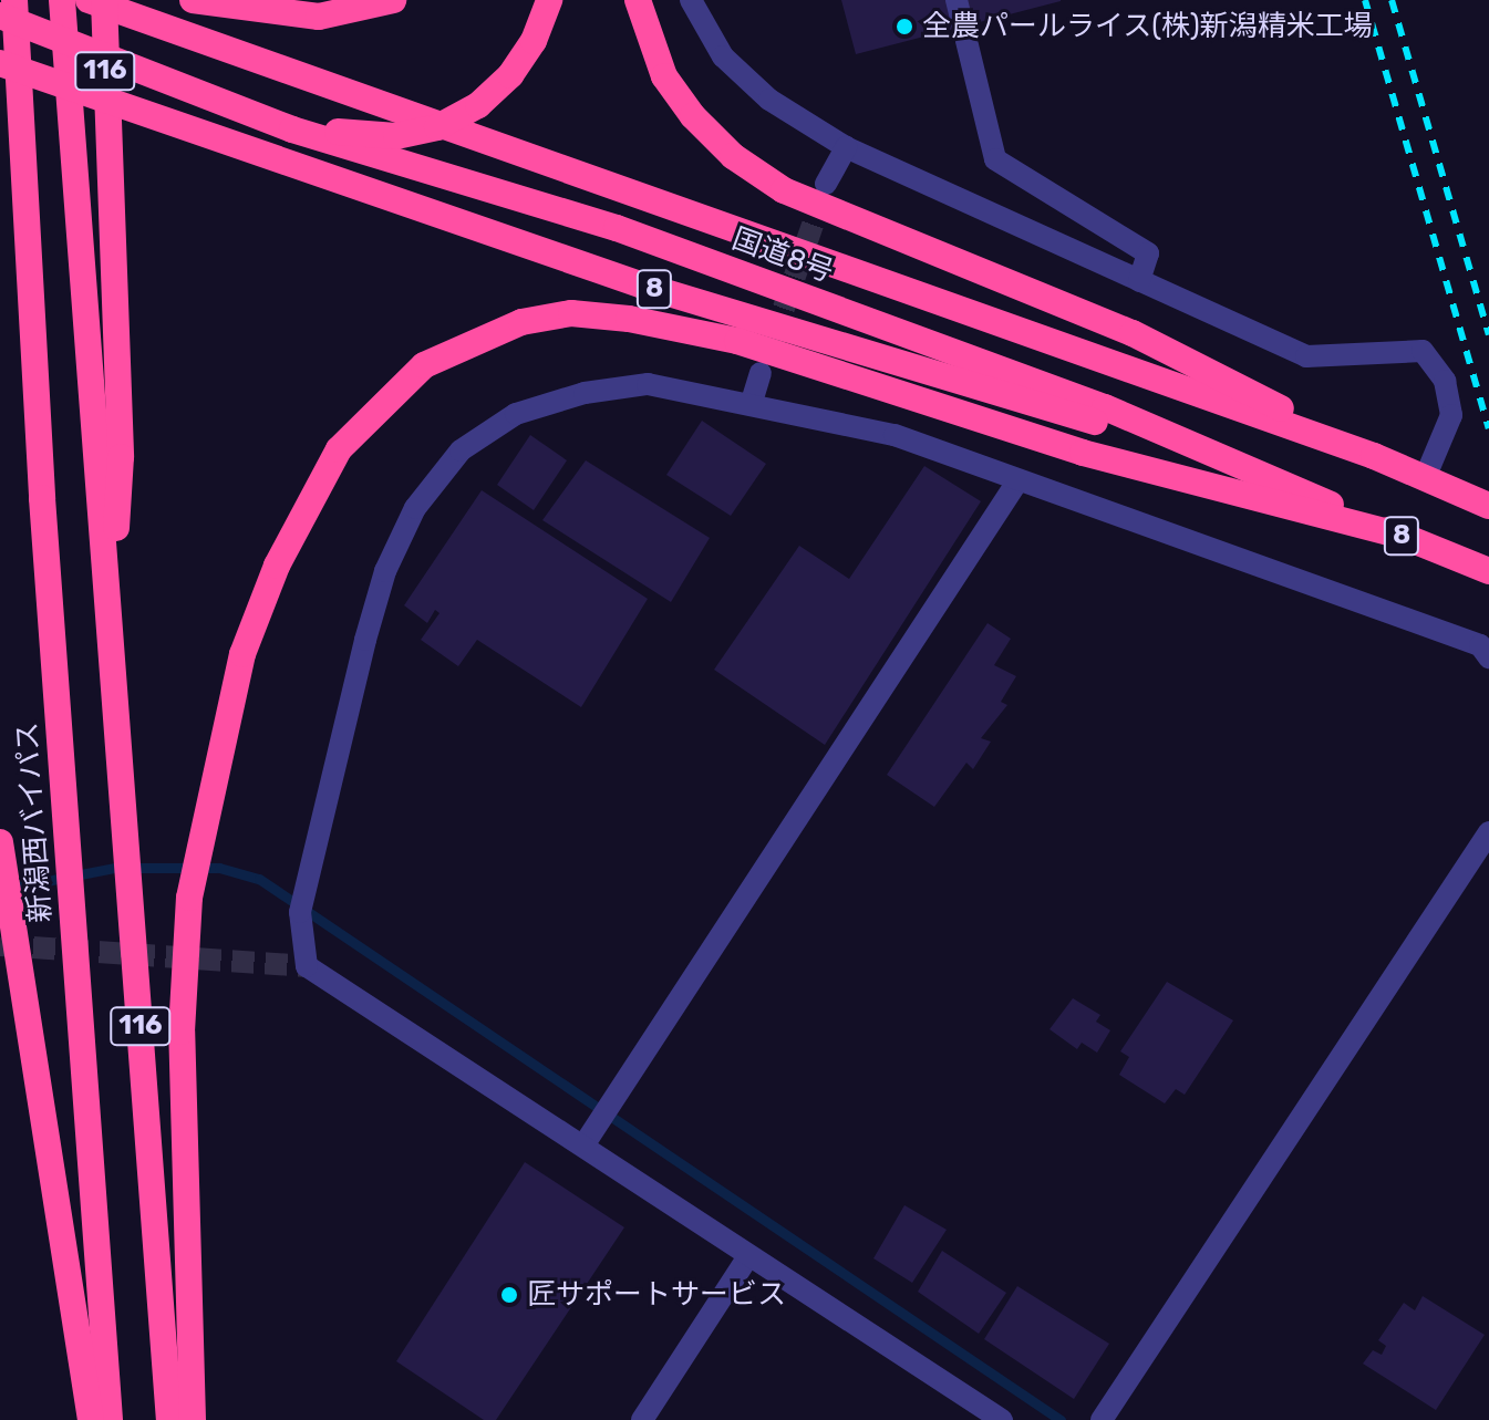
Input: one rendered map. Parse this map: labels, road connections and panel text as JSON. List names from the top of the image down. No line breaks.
{"streets":{"highway":["116","国道8号","8","新潟西バイパス"]},"crossings":[["116","国道8号"],["116","新潟西バイパス"],["国道8号","8"]],"places":["全農パールライス(株)新潟精米工場","匠サポートサービス"]}
